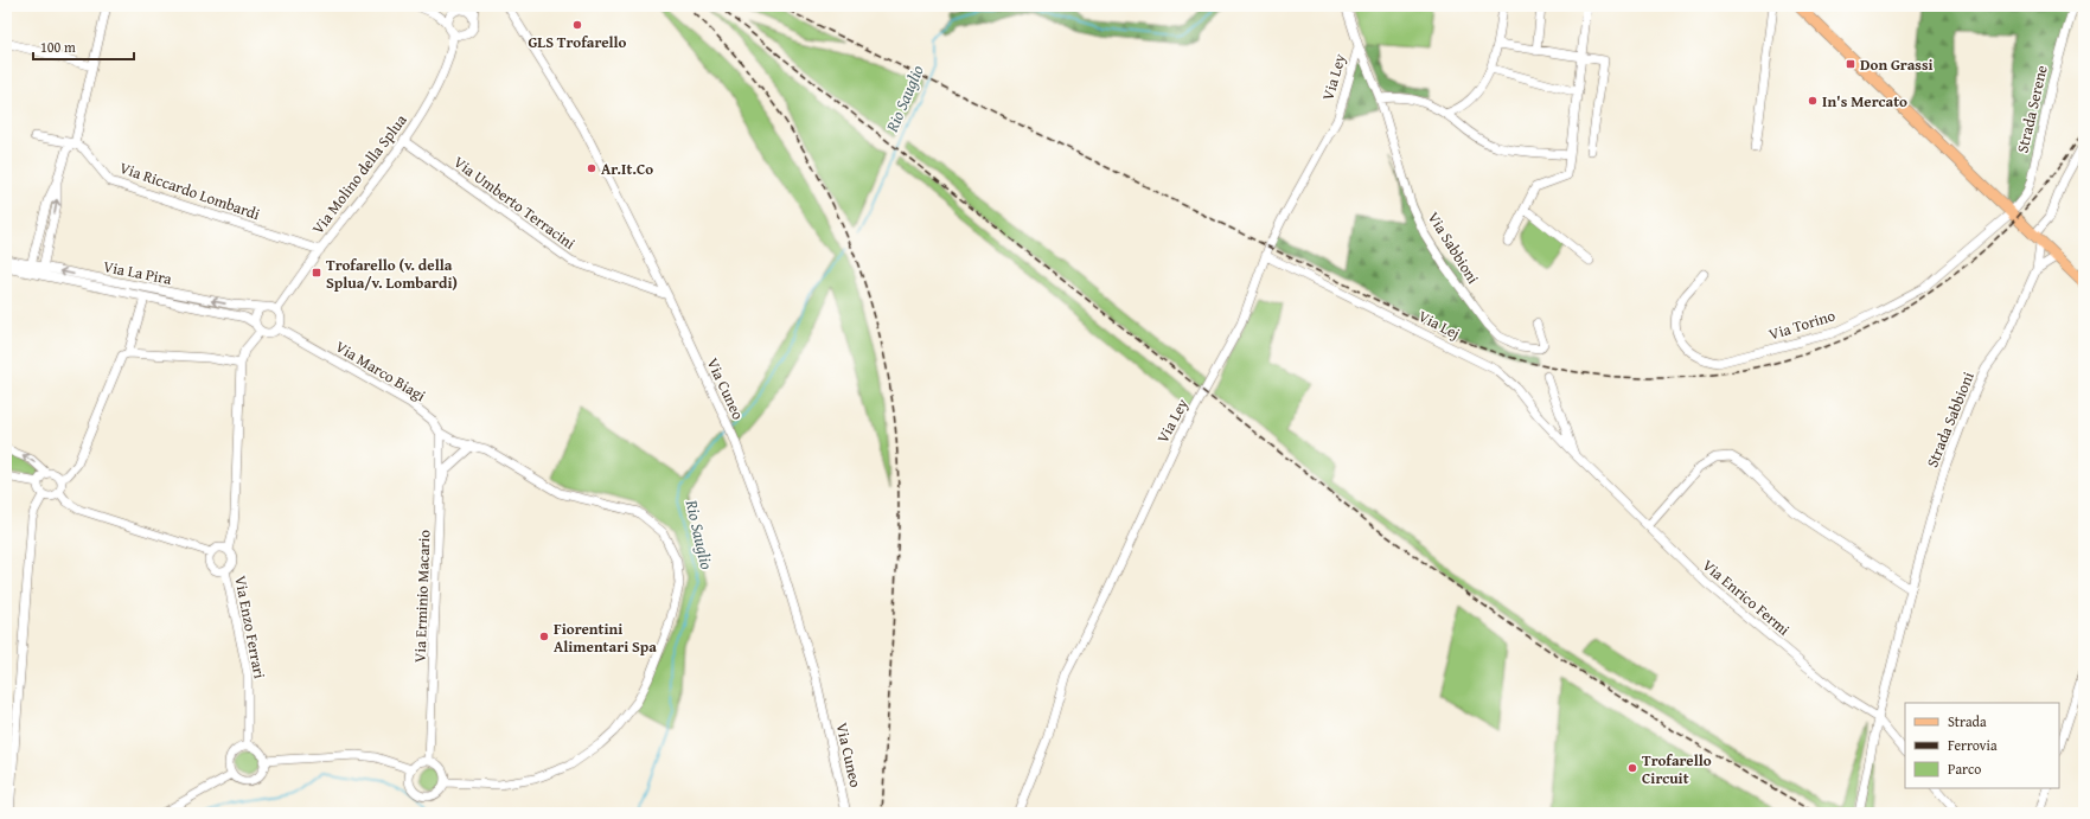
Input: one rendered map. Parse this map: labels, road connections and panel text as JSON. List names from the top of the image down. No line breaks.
{"streets":{"street":["Via Ley","Strada Serene","Via Molino della Splua","Via Riccardo Lombardi","Via Umberto Terracini","Via Sabbioni","Via La Pira","Via Lej","Via Torino","Via Marco Biagi","Via Cuneo","Strada Sabbioni","Via Erminio Macario","Via Enrico Fermi","Via Enzo Ferrari"]},"crossings":[["Via Ley","Via Lej"],["Strada Serene","Via Torino"],["Via Molino della Splua","Via Riccardo Lombardi"],["Via Molino della Splua","Via Umberto Terracini"],["Via Molino della Splua","Via La Pira"],["Via Molino della Splua","Via Marco Biagi"],["Via Umberto Terracini","Via Cuneo"],["Via La Pira","Via Marco Biagi"],["Via Lej","Via Enrico Fermi"],["Via Marco Biagi","Via Erminio Macario"],["Strada Sabbioni","Via Enrico Fermi"]],"water":["Rio Sauglio"],"places":{"other":["GLS Trofarello","In's Mercato","Ar.It.Co","Fiorentini Alimentari Spa","Trofarello Circuit"],"transit":["Don Grassi","Trofarello (v. della Splua/v. Lombardi)"]},"legend":["Strada","Ferrovia","Parco"],"scale_bar":"100 m"}
